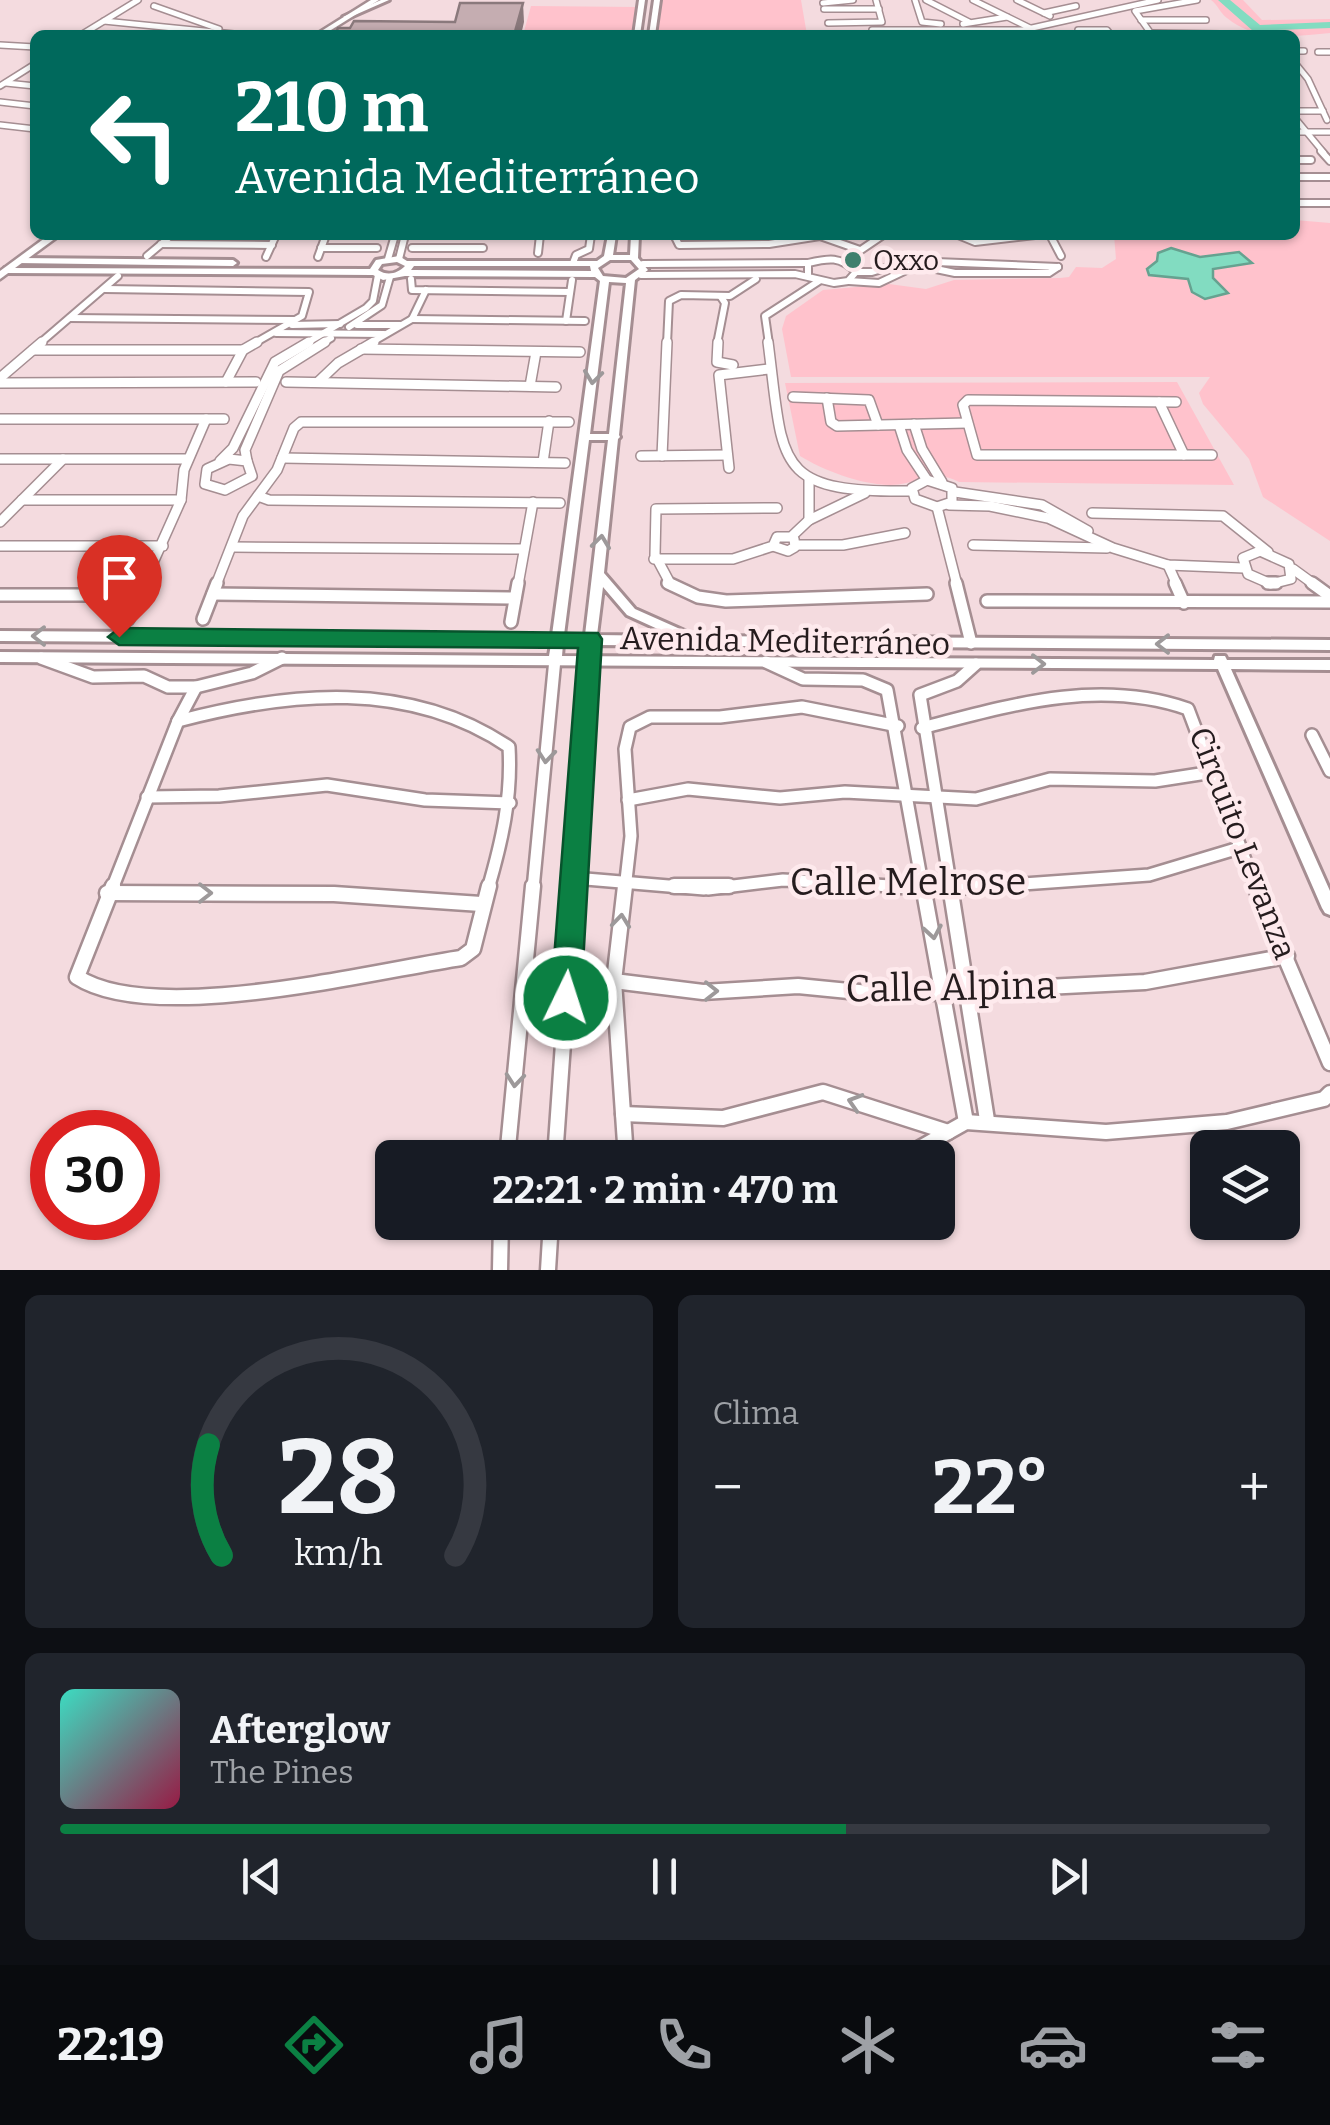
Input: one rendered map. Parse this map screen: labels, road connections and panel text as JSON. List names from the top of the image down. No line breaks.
{"streets":{"street":["Avenida Mediterráneo","Circuito Levanza","Calle Melrose","Calle Alpina"]},"crossings":[["Avenida Mediterráneo","Circuito Levanza"],["Circuito Levanza","Calle Melrose"],["Circuito Levanza","Calle Alpina"]],"one_way":["Calle Alpina"],"places":["Oxxo"],"page":{"turn":["210 m","Avenida Mediterráneo"],"limit":"30","trip":"22:21 · 2 min · 470 m","tile":"Clima","heat":["−","22°","+"],"song":["Afterglow","The Pines"],"tabs":"22:19","gauge":["28","km/h"]}}
